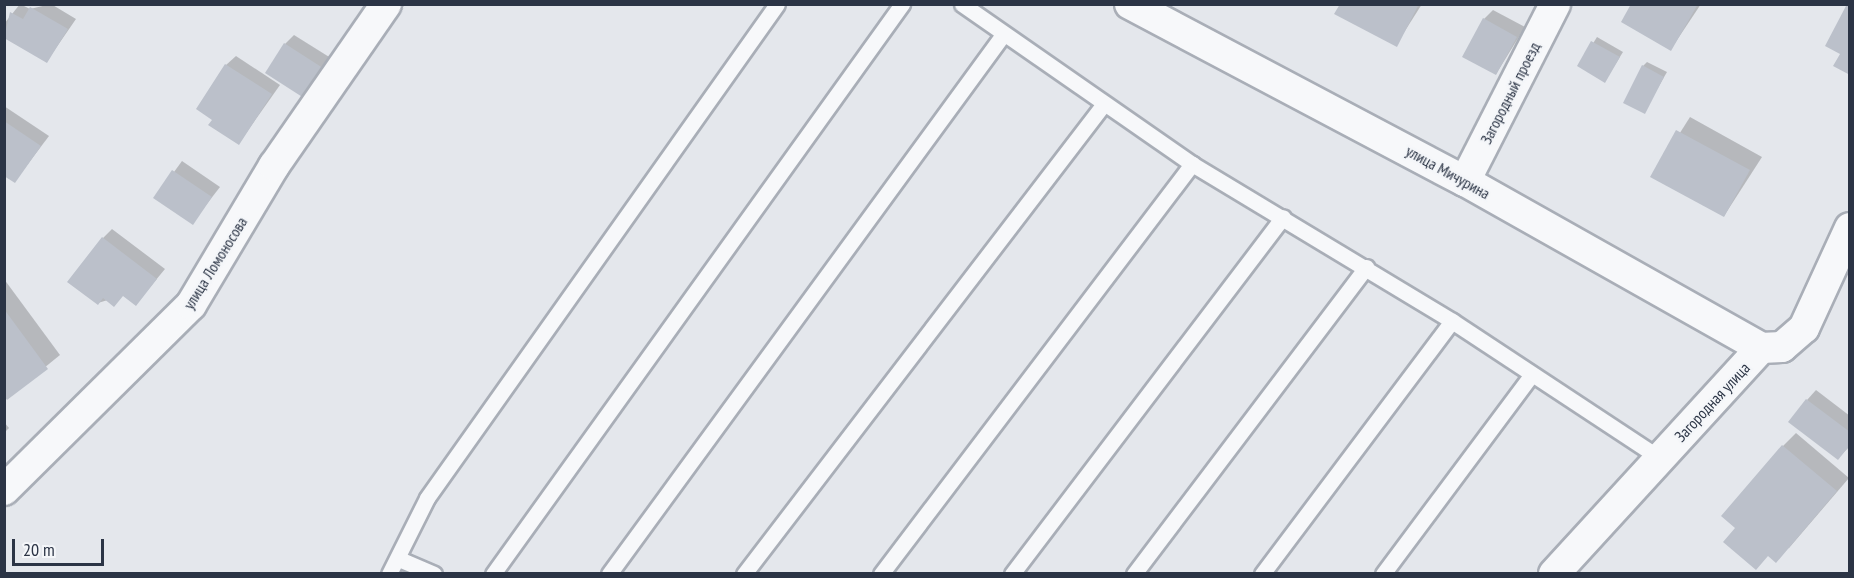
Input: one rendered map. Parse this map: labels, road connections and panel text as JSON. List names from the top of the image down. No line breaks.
{"streets":{"street":["Загородный проезд","улица Мичурина","улица Ломоносова","Загородная улица"]},"crossings":[["Загородный проезд","улица Мичурина"],["улица Мичурина","Загородная улица"]],"scale_bar":"20 m"}
